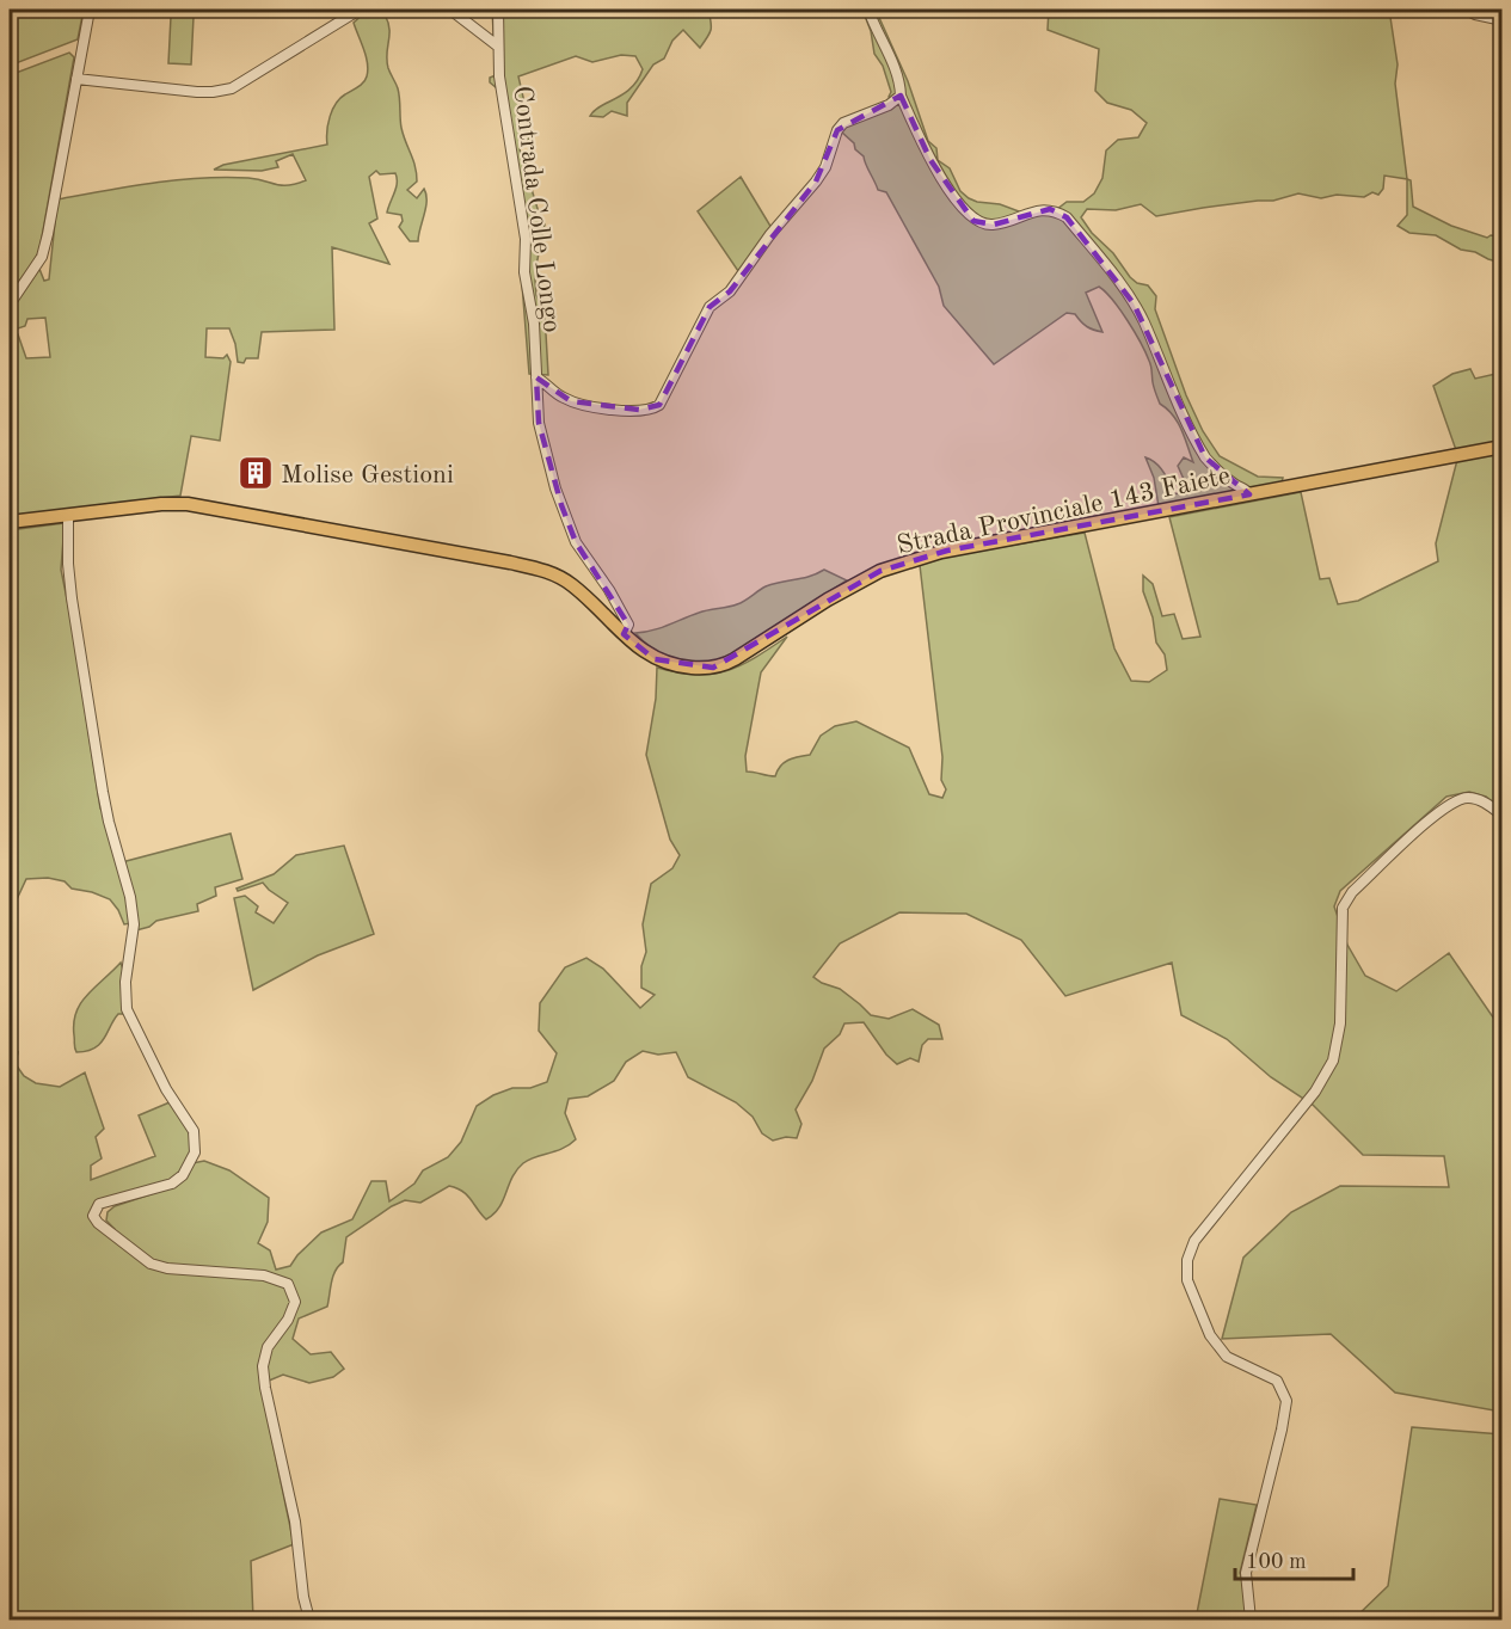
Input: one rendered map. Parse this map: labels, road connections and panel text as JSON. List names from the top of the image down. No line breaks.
{"streets":{"main road":["Strada Provinciale 143 Faiete"],"street":["Contrada Colle Longo"]},"crossings":[["Contrada Colle Longo","Strada Provinciale 143 Faiete"]],"places":{"building":["Molise Gestioni"]},"scale_bar":"100 m"}
